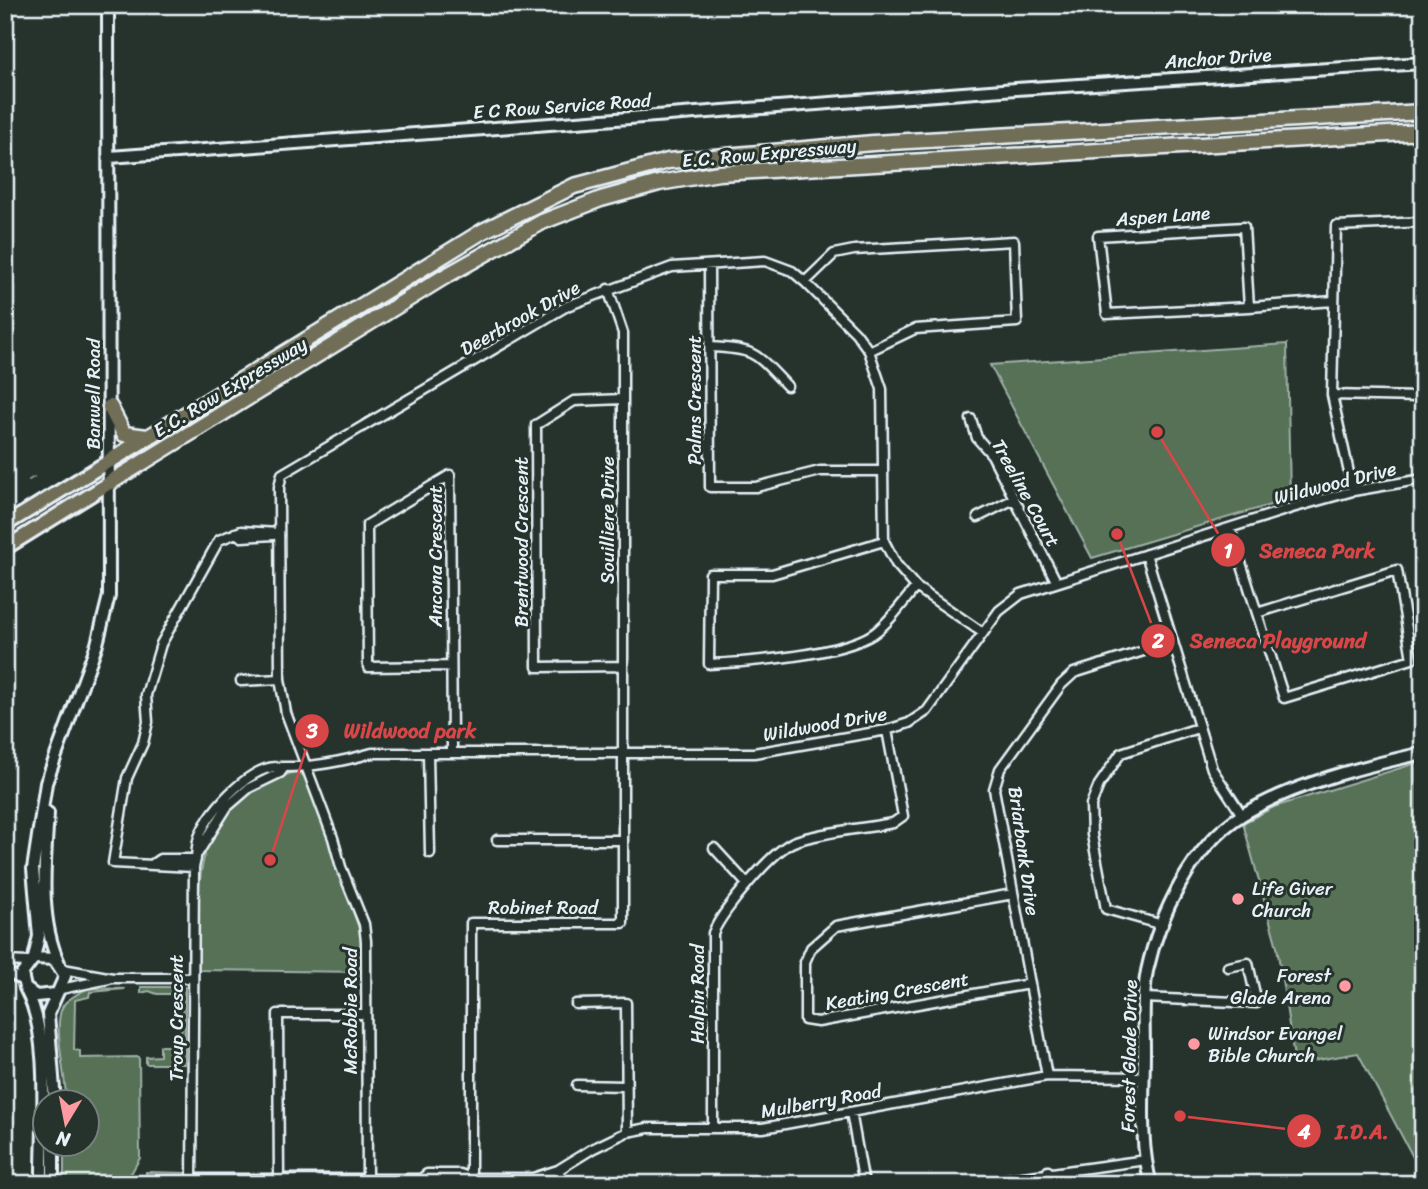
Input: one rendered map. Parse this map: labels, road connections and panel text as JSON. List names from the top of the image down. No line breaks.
{"streets":{"highway":["E.C. Row Expressway"],"street":["Anchor Drive","E C Row Service Road","Aspen Lane","Deerbrook Drive","Banwell Road","Palms Crescent","Wildwood Drive","Treeline Court","Souilliere Drive","Brentwood Crescent","Ancona Crescent","Briarbank Drive","Robinet Road","Keating Crescent","Halpin Road","McRobbie Road","Troup Crescent","Forest Glade Drive","Mulberry Road"]},"crossings":[["Anchor Drive","E C Row Service Road"],["E C Row Service Road","Banwell Road"],["E.C. Row Expressway","Banwell Road"],["Deerbrook Drive","Palms Crescent"],["Deerbrook Drive","Wildwood Drive"],["Deerbrook Drive","Souilliere Drive"],["Deerbrook Drive","McRobbie Road"],["Wildwood Drive","Treeline Court"],["Wildwood Drive","Souilliere Drive"],["Wildwood Drive","Ancona Crescent"],["Wildwood Drive","Robinet Road"],["Wildwood Drive","Halpin Road"],["Wildwood Drive","McRobbie Road"],["Wildwood Drive","Troup Crescent"],["Souilliere Drive","Brentwood Crescent"],["Souilliere Drive","Robinet Road"],["Briarbank Drive","Keating Crescent"],["Briarbank Drive","Mulberry Road"],["Robinet Road","Mulberry Road"],["Halpin Road","Mulberry Road"],["McRobbie Road","Mulberry Road"],["Troup Crescent","Mulberry Road"],["Forest Glade Drive","Mulberry Road"]],"places":["Seneca Park","Seneca Playground","Wildwood park","Life Giver Church","Forest Glade Arena","Windsor Evangel Bible Church","I.D.A."],"north":"bottom"}
